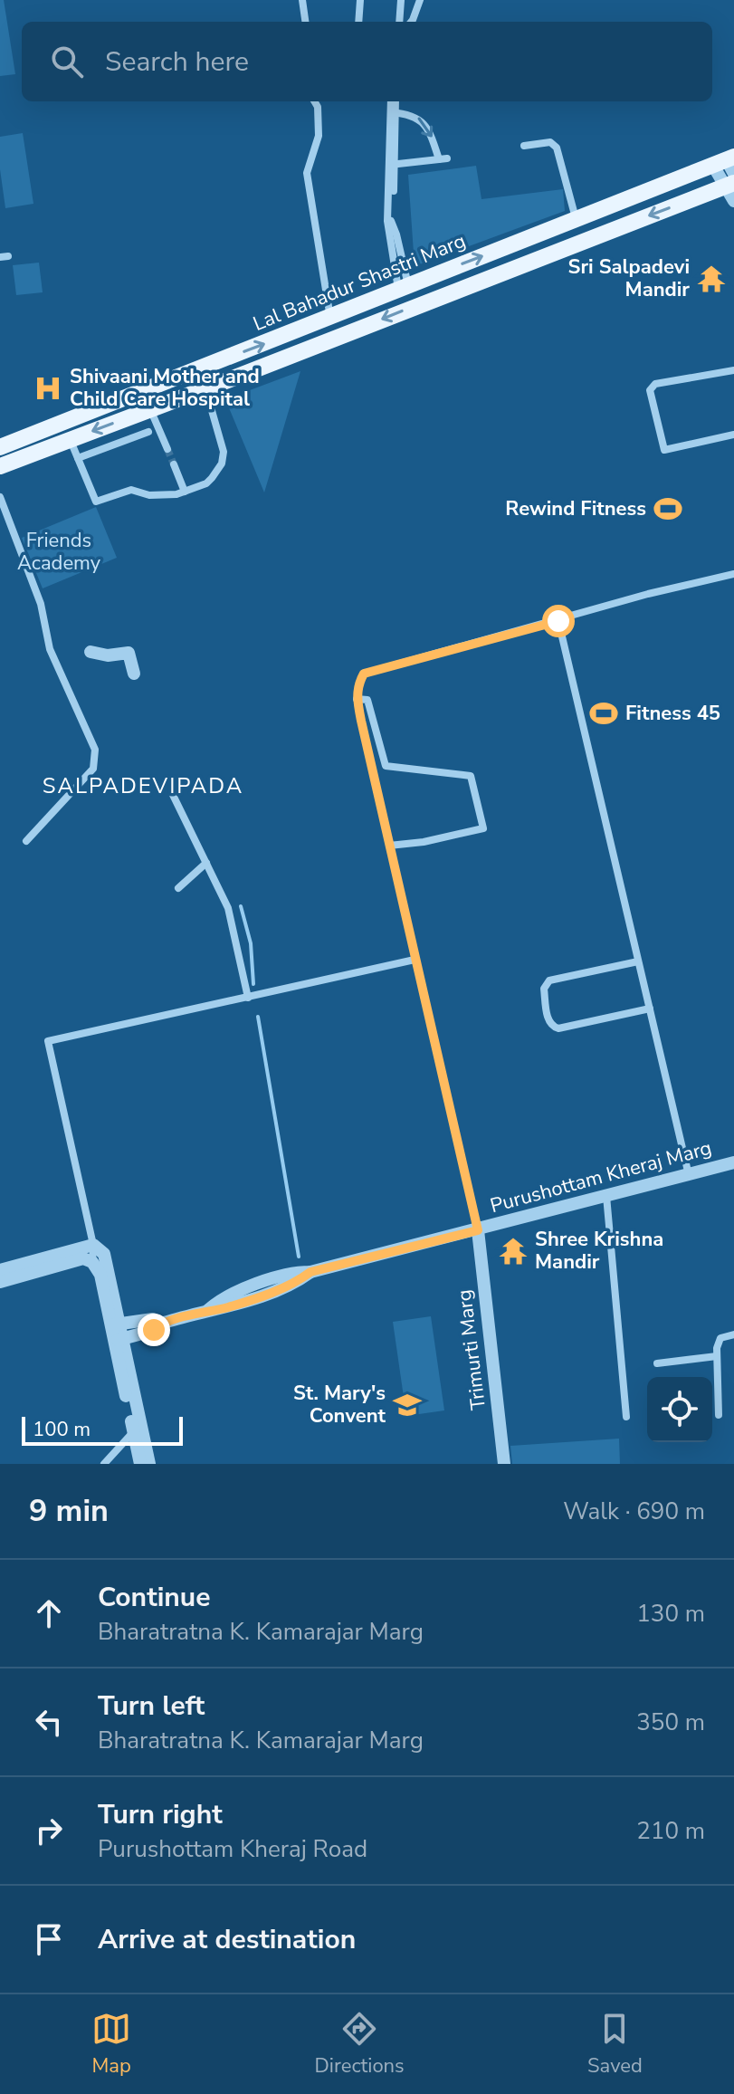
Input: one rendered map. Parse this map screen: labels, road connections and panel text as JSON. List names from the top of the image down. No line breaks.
{"streets":{"main road":["Lal Bahadur Shastri Marg"],"street":["Purushottam Kheraj Marg","Trimurti Marg"]},"crossings":[["Purushottam Kheraj Marg","Trimurti Marg"]],"districts":["SALPADEVIPADA"],"parks":["Friends Academy"],"places":{"temple":["Sri Salpadevi Mandir","Shree Krishna Mandir"],"hospital":["Shivaani Mother and Child Care Hospital"],"sports":["Rewind Fitness","Fitness 45"],"school or university":["St. Mary's Convent"]},"scale_bar":"100 m","page":{"search":"Search here","scale":"100 m","heading":["9 min","Walk · 690 m"],"list":[["Continue","Bharatratna K. Kamarajar Marg","130 m"],["Turn left","Bharatratna K. Kamarajar Marg","350 m"],["Turn right","Purushottam Kheraj Road","210 m"],"Arrive at destination"],"nav":["Map","Directions","Saved"]}}
